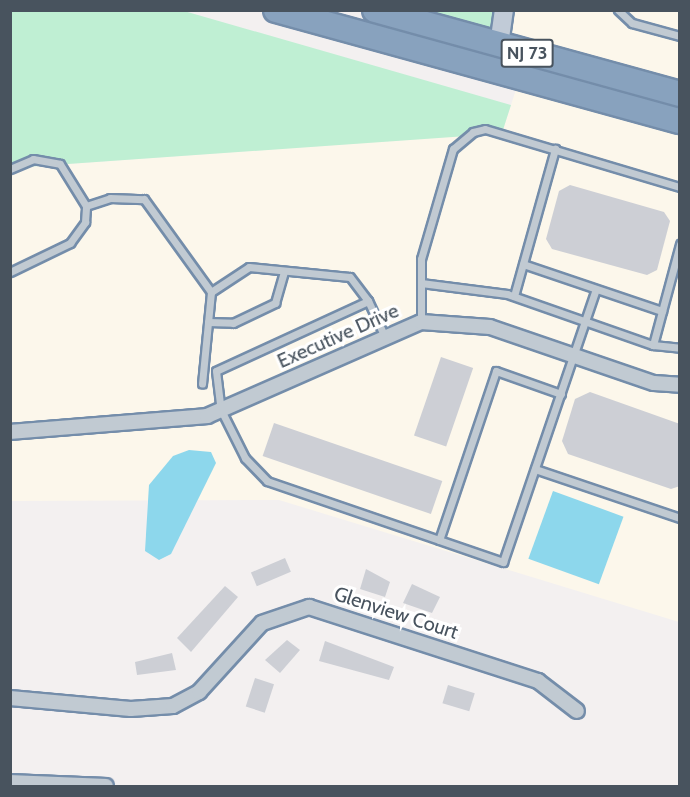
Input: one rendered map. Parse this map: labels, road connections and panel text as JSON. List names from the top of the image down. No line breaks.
{"streets":{"highway":["NJ 73"],"street":["Executive Drive","Glenview Court"]}}
